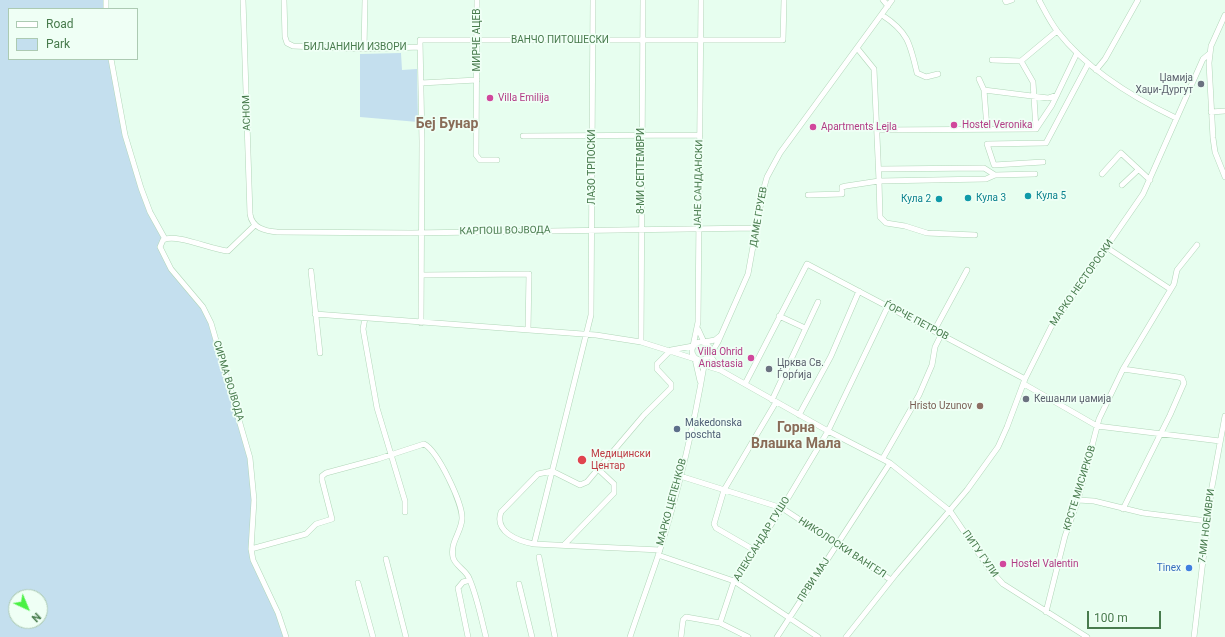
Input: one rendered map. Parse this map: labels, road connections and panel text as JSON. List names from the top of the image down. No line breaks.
{"streets":{"street":["МИРЧЕ АЦЕВ","ВАНЧО ПИТОШЕСКИ","БИЛЈАНИНИ ИЗВОРИ","АСНОМ","ЛАЗО ТРПОСКИ","8-МИ СЕПТЕМВРИ","ЈАНЕ САНДАНСКИ","ДАМЕ ГРУЕВ","КАРПОШ ВОЈВОДА","МАРКО НЕСТОРОСКИ","ЃОРЧЕ ПЕТРОВ","СИРМА ВОЈВОДА","КРСТЕ МИСИРКОВ","МАРКО ЦЕПЕНКОВ","7-МИ НОЕМВРИ","АЛЕКСАНДАР ГУШО","НИКОЛОСКИ ВАНГЕЛ","ПИТУ ГУЛИ","ПРВИ МАЈ"]},"crossings":[["МИРЧЕ АЦЕВ","ВАНЧО ПИТОШЕСКИ"],["ВАНЧО ПИТОШЕСКИ","БИЛЈАНИНИ ИЗВОРИ"],["ВАНЧО ПИТОШЕСКИ","ЛАЗО ТРПОСКИ"],["ВАНЧО ПИТОШЕСКИ","8-МИ СЕПТЕМВРИ"],["ВАНЧО ПИТОШЕСКИ","ЈАНЕ САНДАНСКИ"],["АСНОМ","КАРПОШ ВОЈВОДА"],["ЛАЗО ТРПОСКИ","КАРПОШ ВОЈВОДА"],["8-МИ СЕПТЕМВРИ","КАРПОШ ВОЈВОДА"],["ЈАНЕ САНДАНСКИ","ДАМЕ ГРУЕВ"],["ЈАНЕ САНДАНСКИ","КАРПОШ ВОЈВОДА"],["ДАМЕ ГРУЕВ","КАРПОШ ВОЈВОДА"],["МАРКО НЕСТОРОСКИ","ЃОРЧЕ ПЕТРОВ"],["МАРКО НЕСТОРОСКИ","НИКОЛОСКИ ВАНГЕЛ"],["МАРКО НЕСТОРОСКИ","ПИТУ ГУЛИ"],["ЃОРЧЕ ПЕТРОВ","КРСТЕ МИСИРКОВ"],["КРСТЕ МИСИРКОВ","ПИТУ ГУЛИ"],["МАРКО ЦЕПЕНКОВ","НИКОЛОСКИ ВАНГЕЛ"],["АЛЕКСАНДАР ГУШО","НИКОЛОСКИ ВАНГЕЛ"],["АЛЕКСАНДАР ГУШО","ПИТУ ГУЛИ"],["НИКОЛОСКИ ВАНГЕЛ","ПРВИ МАЈ"],["ПИТУ ГУЛИ","ПРВИ МАЈ"]],"districts":["Беј Бунар","Горна Влашка Мала"],"places":["Џамија Хаџи-Дургут","Villa Emilija","Hostel Veronika","Apartments Lejla","Кула 5","Кула 3","Кула 2","Villa Ohrid Anastasia","Црква Св. Ѓoрѓијa","Кешанли џамија","Hristo Uzunov","Makedonska poschta","Медицински Центар","Hostel Valentin","Tinex"],"legend":["Road","Park"],"scale_bar":"100 m","north":"bottom right"}
